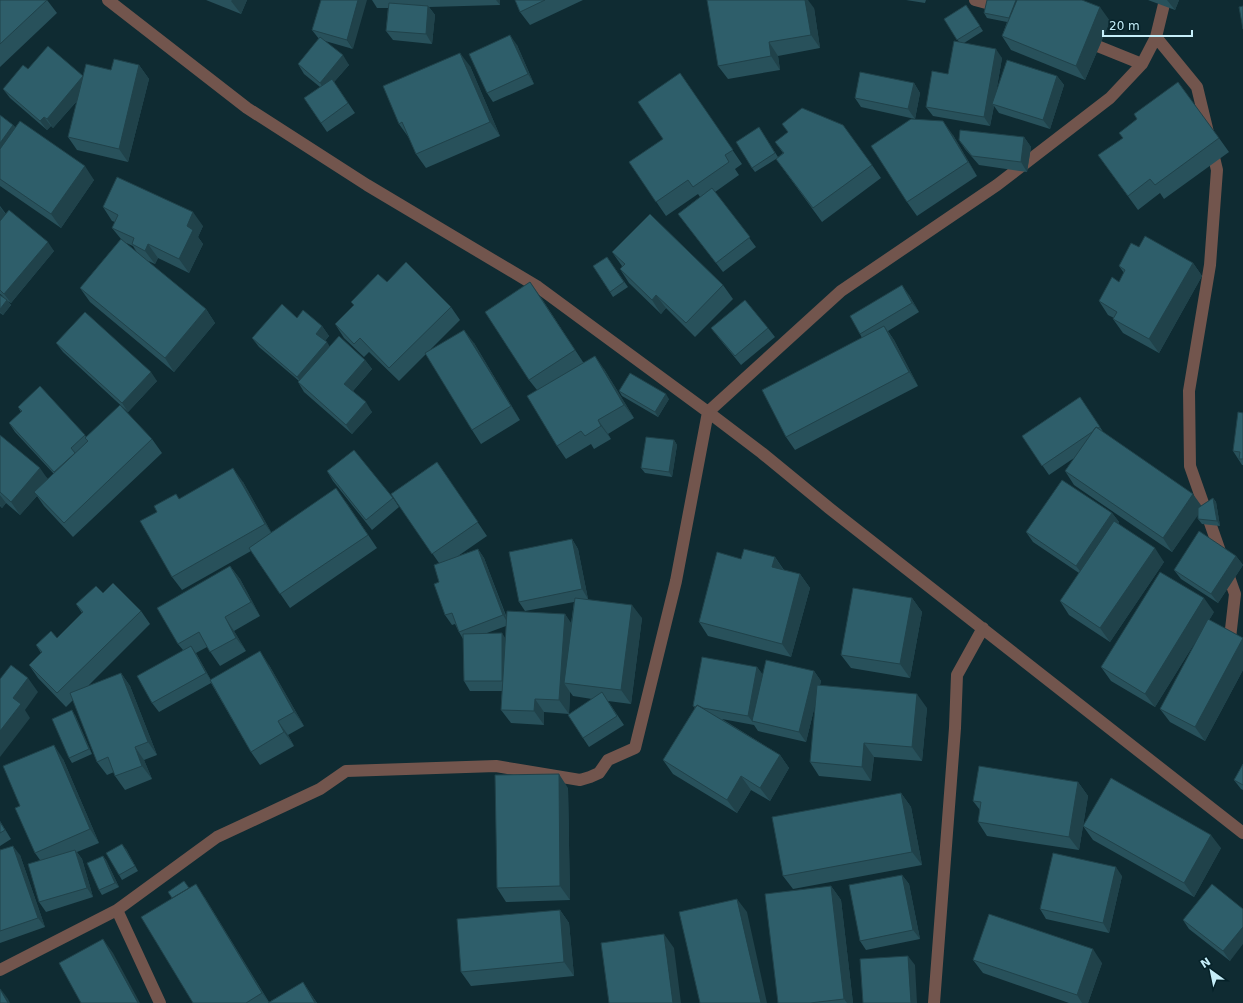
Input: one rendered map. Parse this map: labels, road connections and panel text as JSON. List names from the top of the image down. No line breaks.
{"scale_bar":"20 m","north":"top left"}
